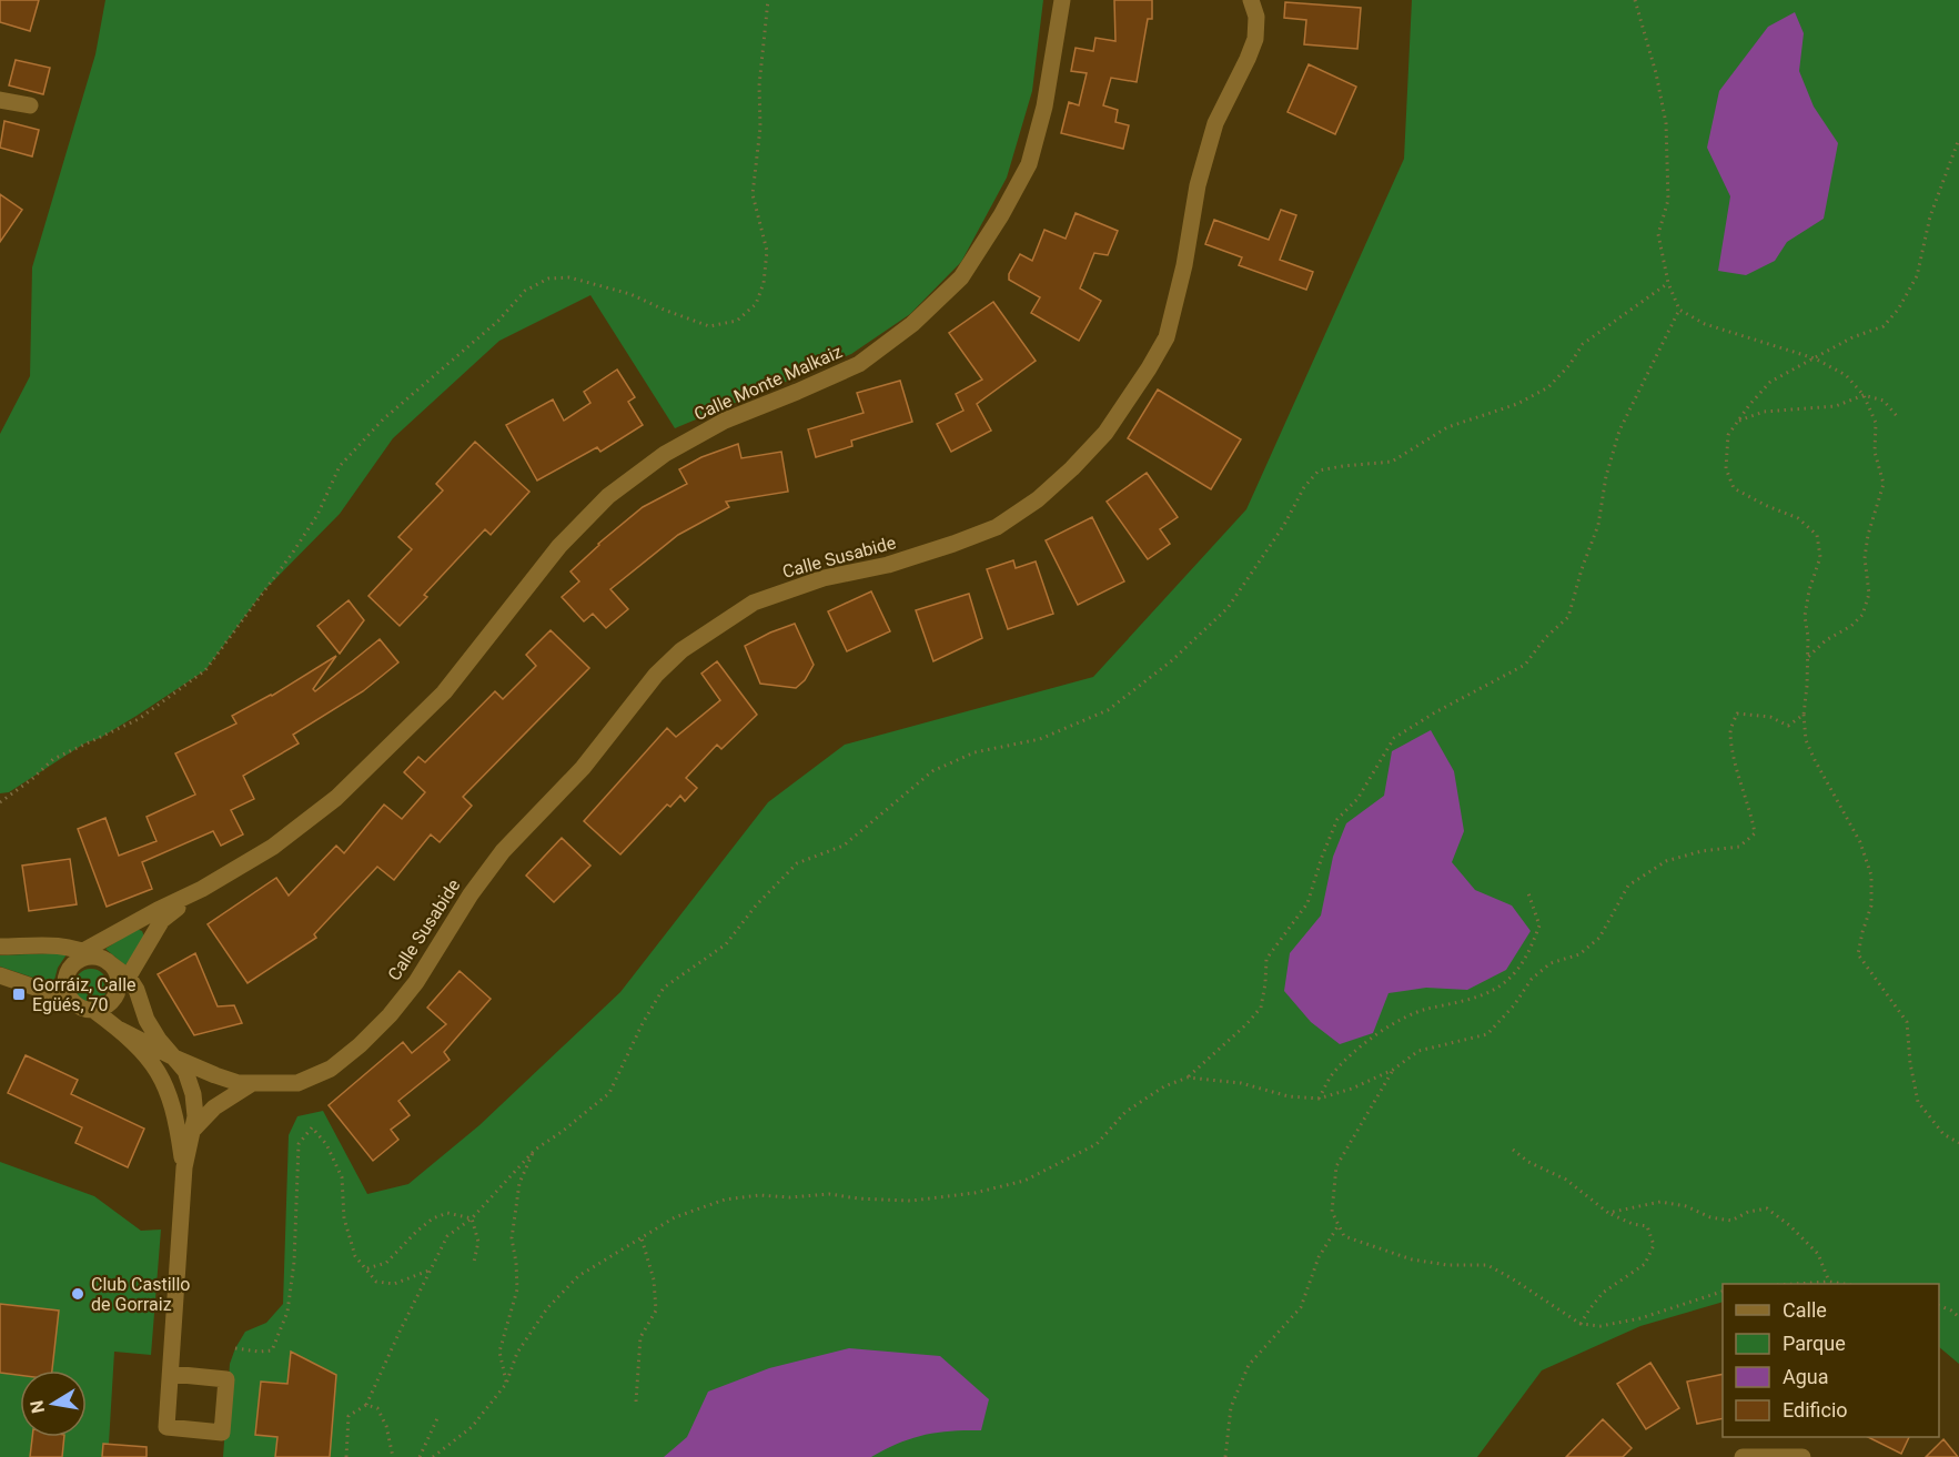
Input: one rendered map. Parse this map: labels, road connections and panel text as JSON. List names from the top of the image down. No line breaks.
{"streets":{"street":["Calle Monte Malkaiz","Calle Susabide"]},"places":{"transit":["Gorráiz, Calle Egüés, 70"],"other":["Club Castillo de Gorraiz"]},"legend":["Calle","Parque","Agua","Edificio"],"north":"left"}
